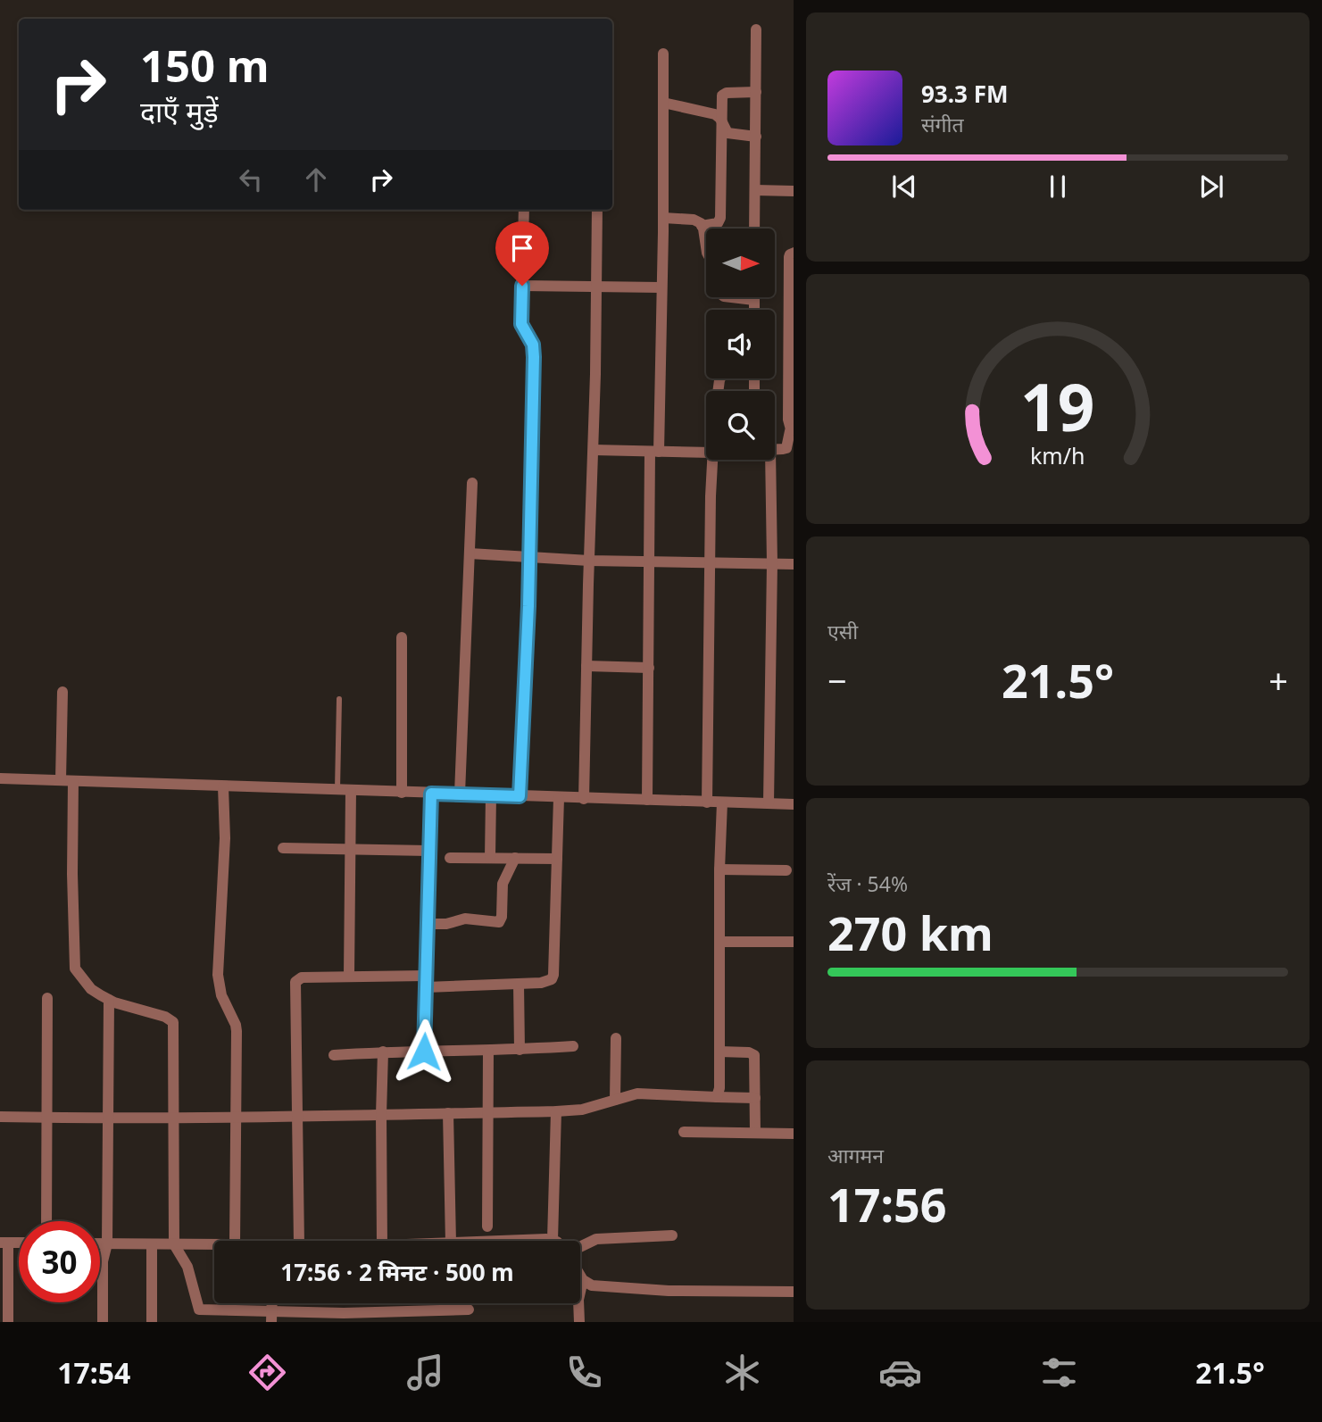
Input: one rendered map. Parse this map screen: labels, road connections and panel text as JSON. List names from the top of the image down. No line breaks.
{"north":"right","page":{"turn":["150 m","दाएँ मुड़ें"],"song":["93.3 FM","संगीत"],"tile":["एसी",["रेंज · 54%","270 km"],["आगमन","17:56"]],"heat":["−","21.5°","+"],"limit":"30","trip":"17:56 · 2 मिनट · 500 m","tabs":["17:54","21.5°"],"gauge":["19","km/h"]}}
